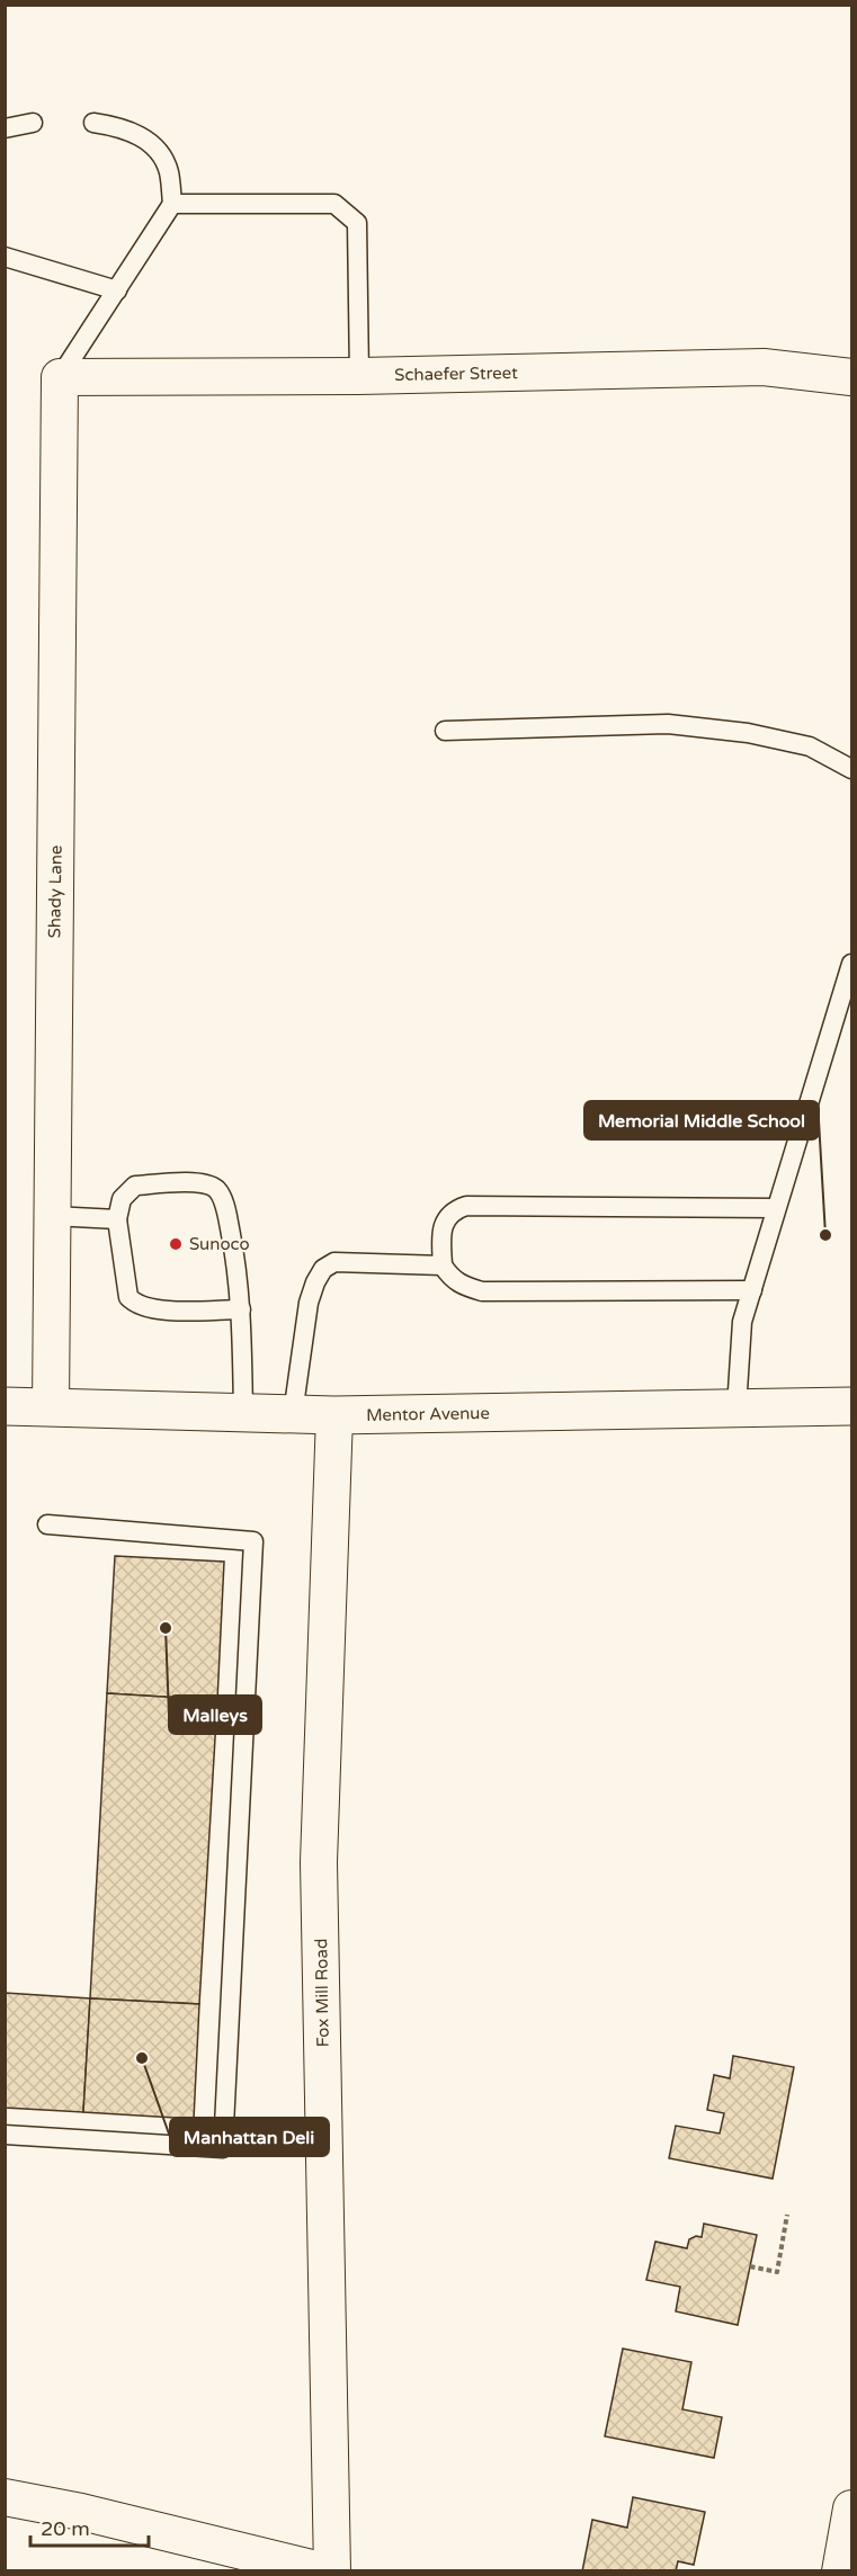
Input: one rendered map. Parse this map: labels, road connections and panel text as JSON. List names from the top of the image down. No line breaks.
{"streets":{"main road":["Mentor Avenue"],"street":["Schaefer Street","Shady Lane","Fox Mill Road"]},"crossings":[["Schaefer Street","Shady Lane"],["Shady Lane","Mentor Avenue"],["Mentor Avenue","Fox Mill Road"]],"places":["Memorial Middle School","Sunoco","Malleys","Manhattan Deli"],"scale_bar":"20 m"}
